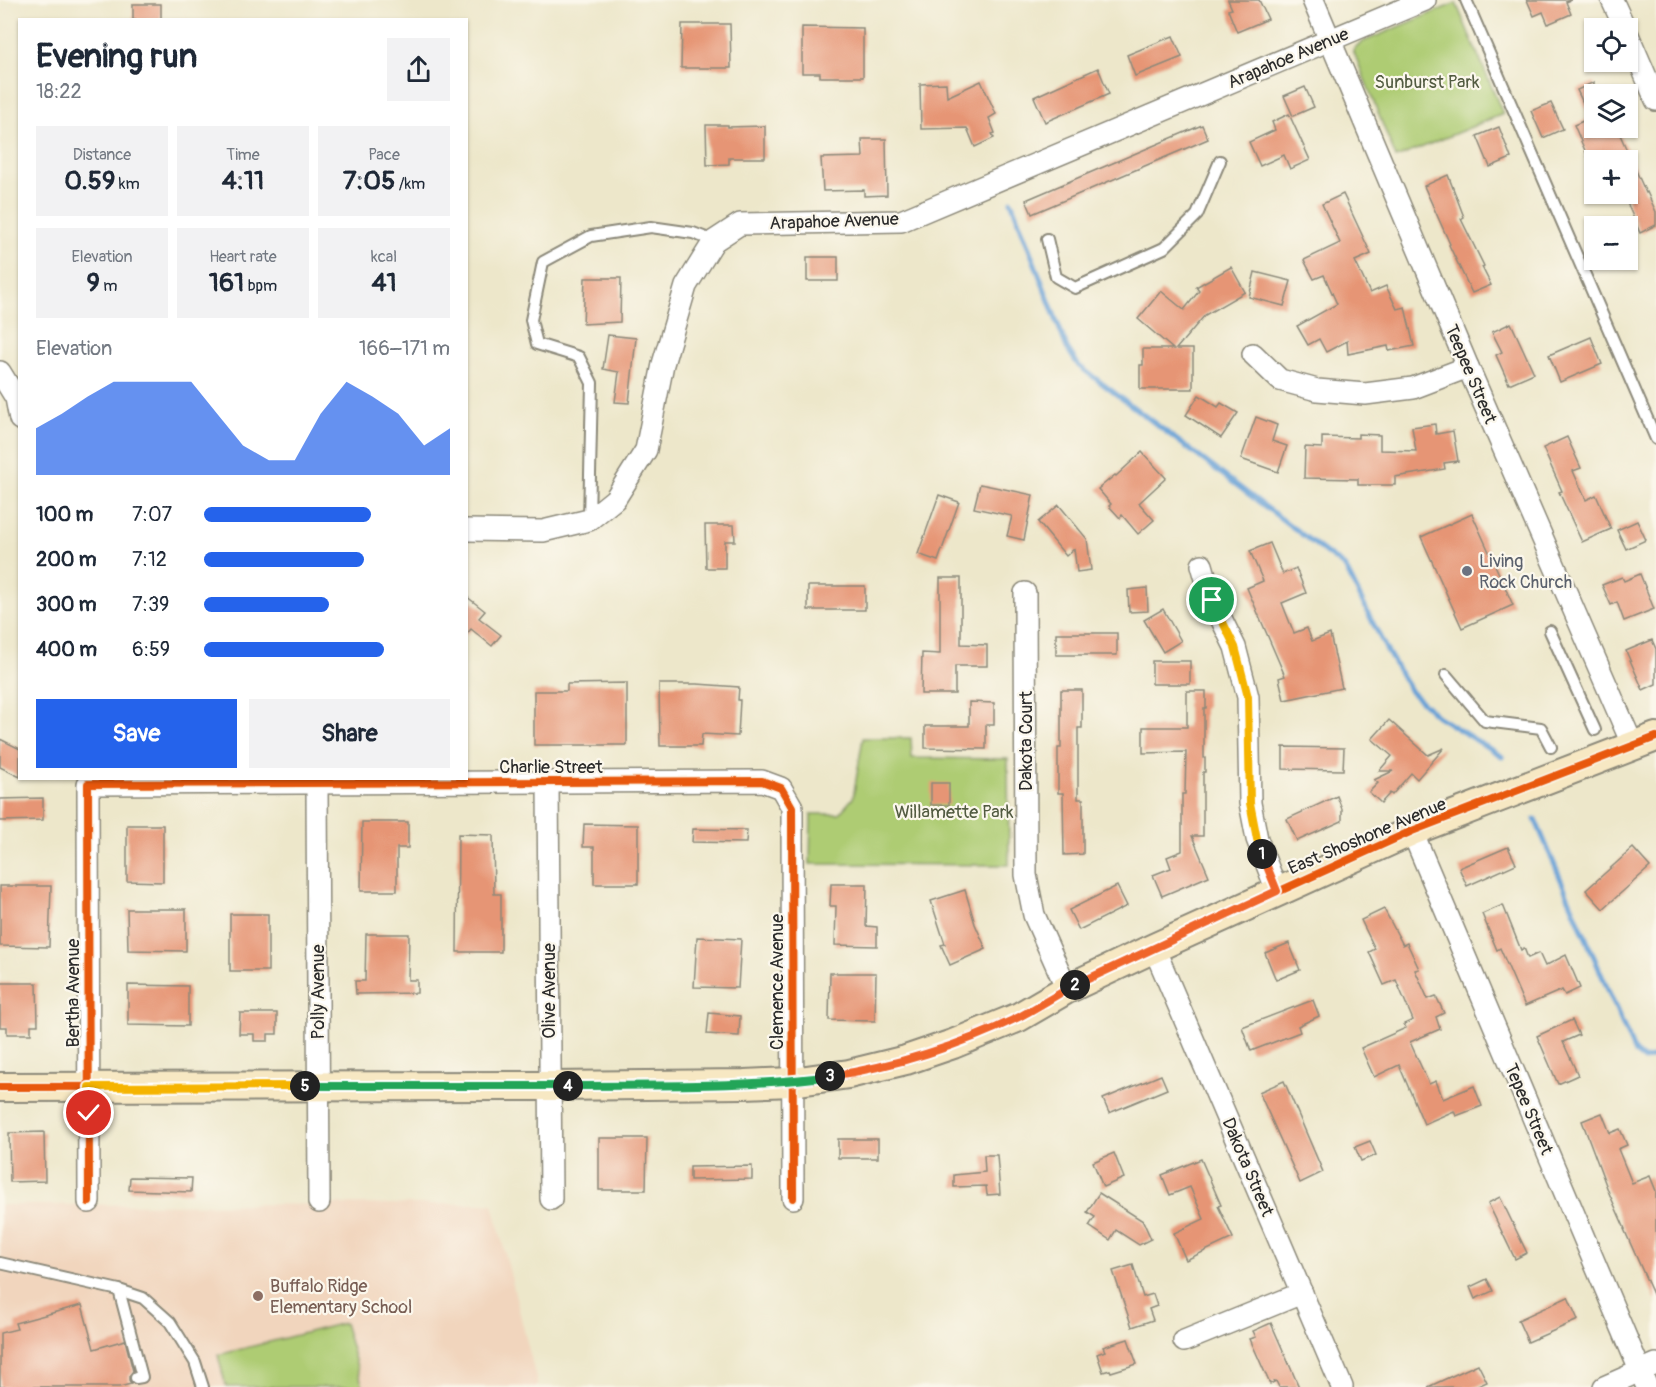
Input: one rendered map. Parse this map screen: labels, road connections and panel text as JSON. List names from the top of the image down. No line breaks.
{"streets":{"street":["Arapahoe Avenue","Teepee Street","Dakota Court","Charlie Street","East Shoshone Avenue","Clemence Avenue","Olive Avenue","Polly Avenue","Bertha Avenue","Tepee Street","Dakota Street"]},"crossings":[["Arapahoe Avenue","Teepee Street"],["Teepee Street","East Shoshone Avenue"],["Dakota Court","East Shoshone Avenue"],["Charlie Street","Clemence Avenue"],["Charlie Street","Olive Avenue"],["Charlie Street","Polly Avenue"],["Charlie Street","Bertha Avenue"],["East Shoshone Avenue","Clemence Avenue"],["East Shoshone Avenue","Olive Avenue"],["East Shoshone Avenue","Polly Avenue"],["East Shoshone Avenue","Bertha Avenue"],["East Shoshone Avenue","Tepee Street"],["East Shoshone Avenue","Dakota Street"]],"parks":["Sunburst Park","Willamette Park"],"places":["Living Rock Church","Buffalo Ridge Elementary School"],"page":{"map_buttons":["+","−"],"heading":["Evening run","18:22"],"stats":[["Distance","0.59 km"],["Time","4:11"],["Pace","7:05 /km"],["Elevation","9 m"],["Heart rate","161 bpm"],["kcal","41"]],"chart":["Elevation","166–171 m"],"list":[{"name":"100 m","note":"7:07"},{"name":"200 m","note":"7:12"},{"name":"300 m","note":"7:39"},{"name":"400 m","note":"6:59"}],"buttons":["Save","Share"],"pins":["1","2","3","4","5"]}}
